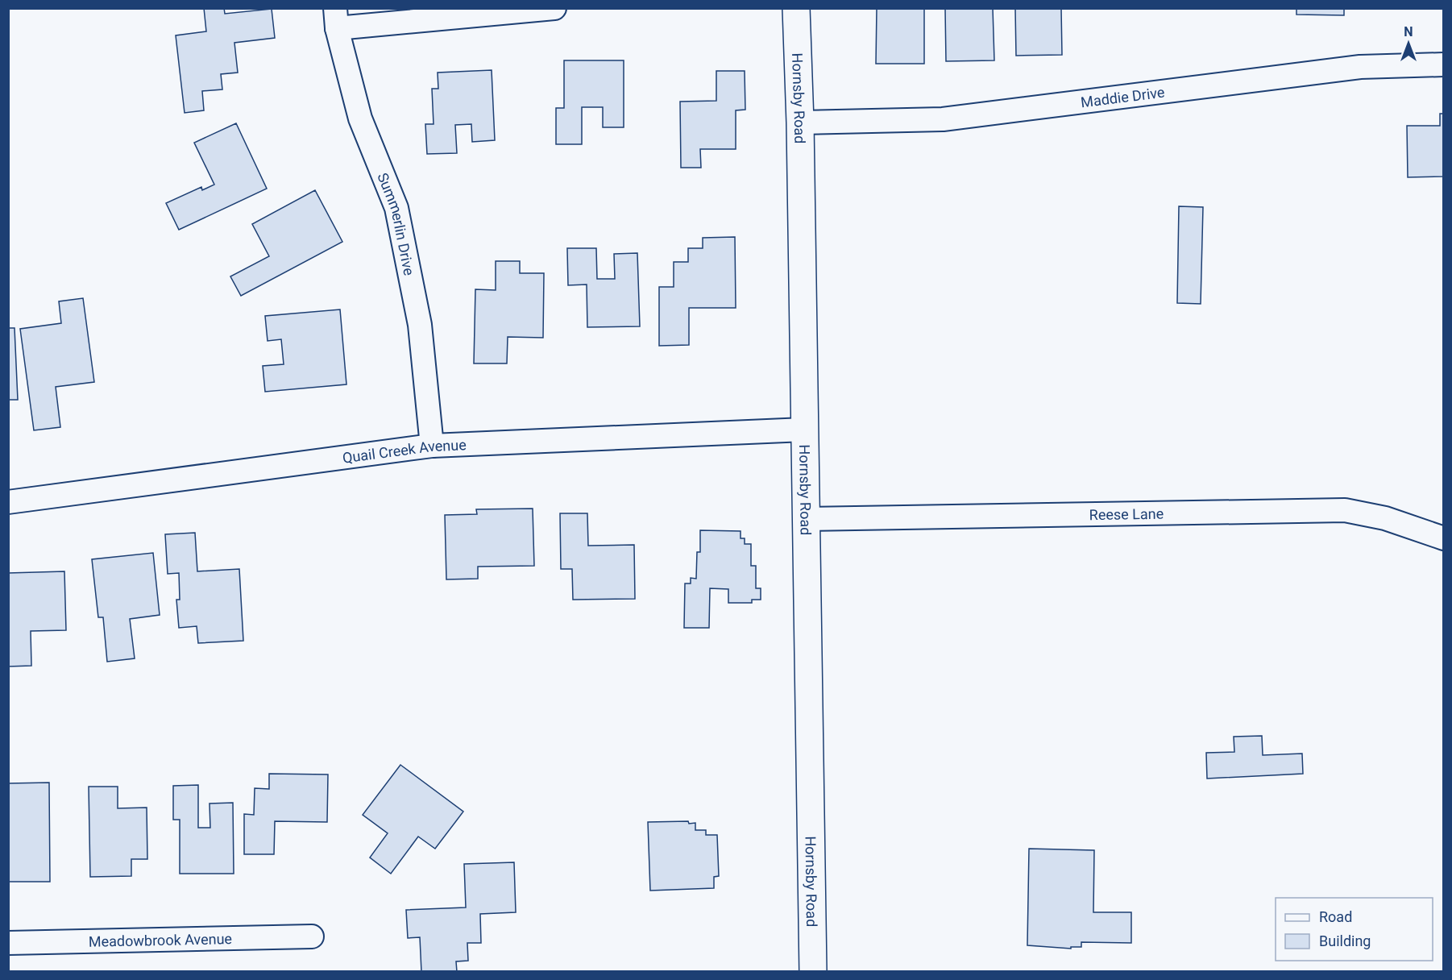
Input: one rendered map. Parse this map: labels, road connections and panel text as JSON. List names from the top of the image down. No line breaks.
{"streets":{"street":["Maddie Drive","Hornsby Road","Summerlin Drive","Quail Creek Avenue","Reese Lane","Meadowbrook Avenue"]},"crossings":[["Maddie Drive","Hornsby Road"],["Hornsby Road","Quail Creek Avenue"],["Hornsby Road","Reese Lane"],["Summerlin Drive","Quail Creek Avenue"]],"legend":["Road","Building"],"north":"top"}
